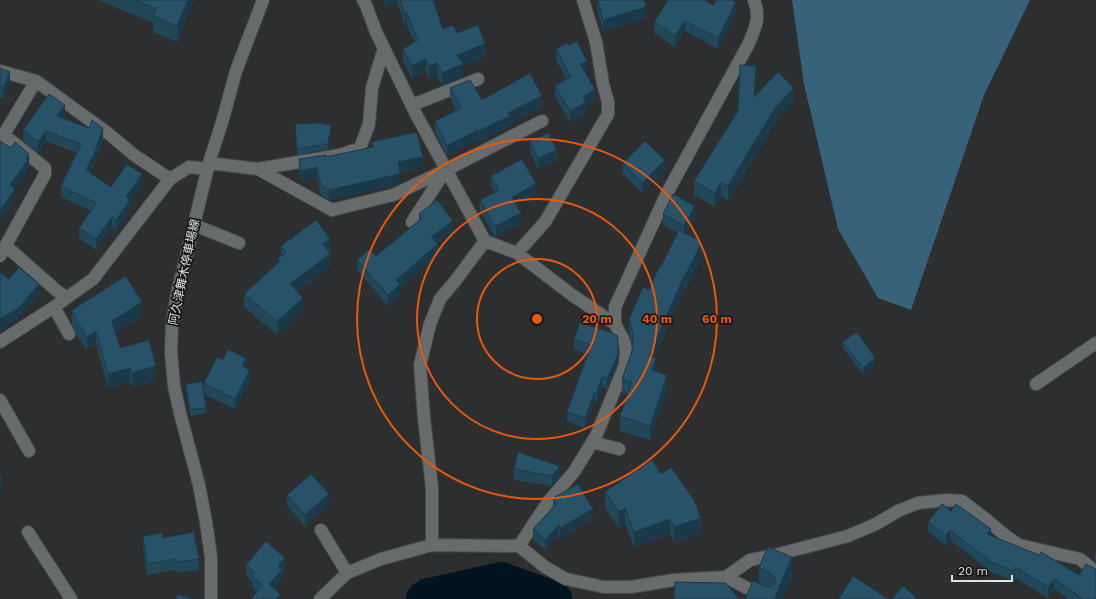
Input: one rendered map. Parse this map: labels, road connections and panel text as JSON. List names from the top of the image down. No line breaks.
{"streets":{"street":["阿久津舞木停車場線"]},"scale_bar":"20 m","rings":["20 m","40 m","60 m"]}
